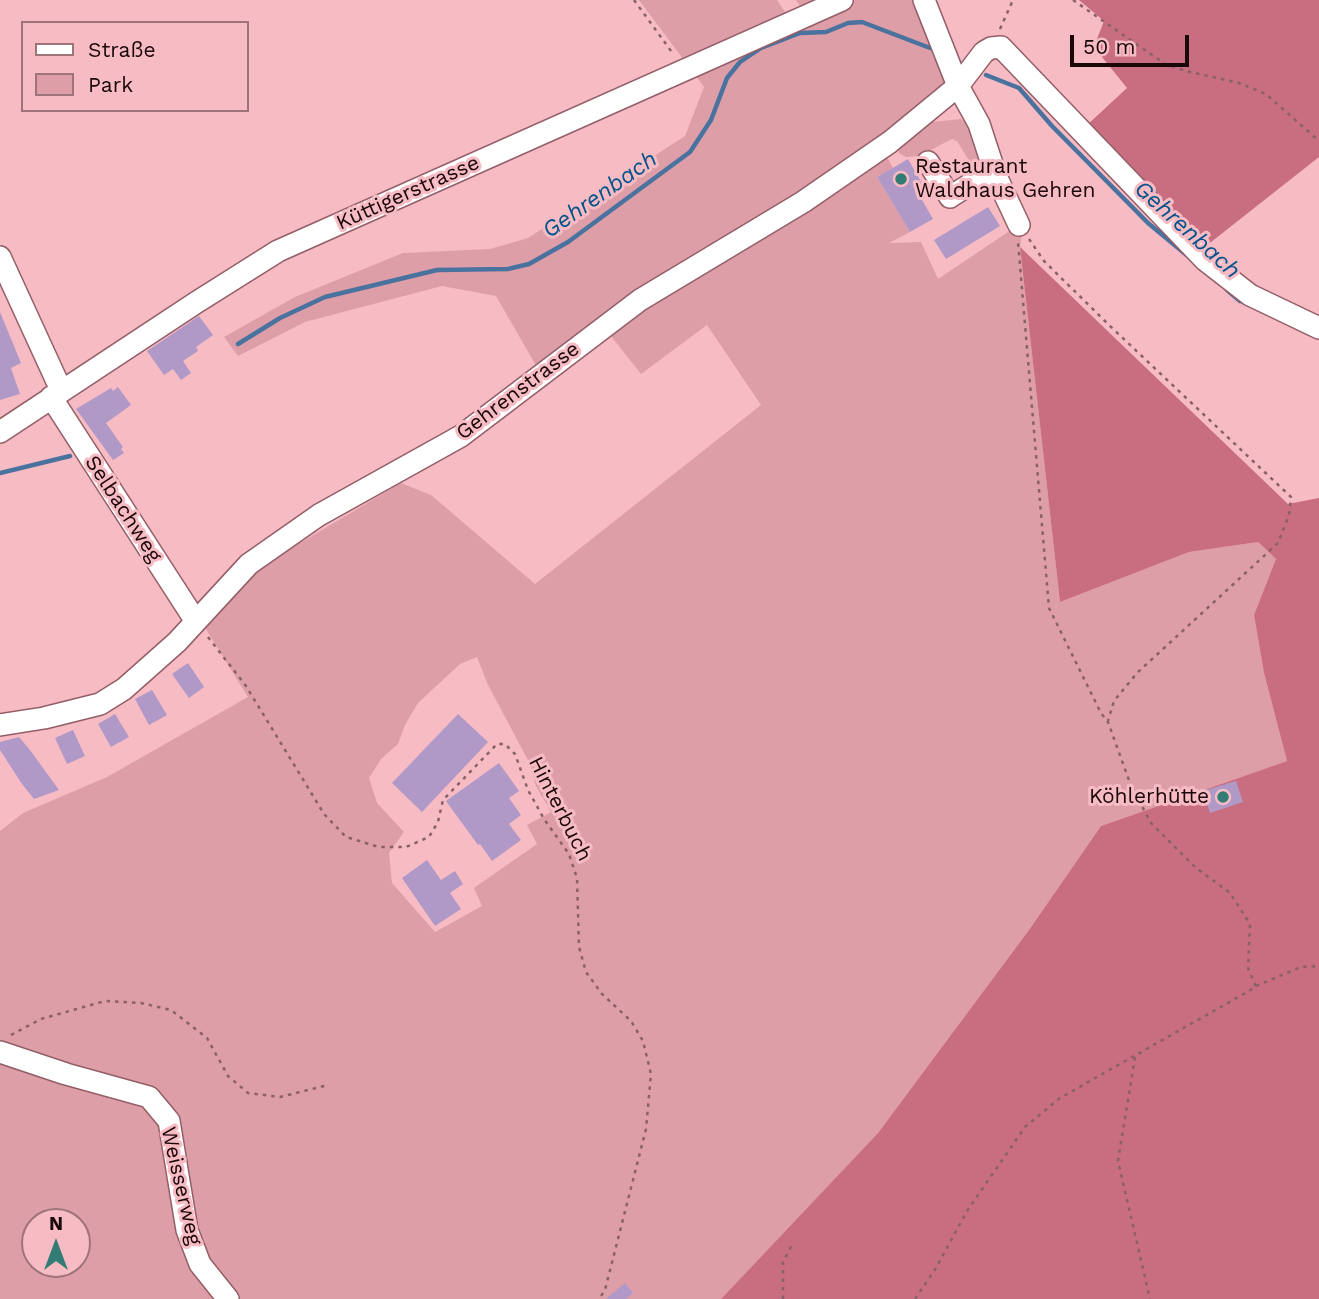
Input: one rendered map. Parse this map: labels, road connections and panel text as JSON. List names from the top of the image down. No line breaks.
{"streets":{"street":["Küttigerstrasse","Gehrenstrasse","Selbachweg","Weisserweg"],"path":["Hinterbuch"]},"crossings":[["Küttigerstrasse","Selbachweg"],["Gehrenstrasse","Selbachweg"],["Gehrenstrasse","Hinterbuch"],["Selbachweg","Hinterbuch"]],"water":["Gehrenbach"],"places":["Restaurant Waldhaus Gehren","Köhlerhütte"],"legend":["Straße","Park"],"scale_bar":"50 m","north":"top"}
